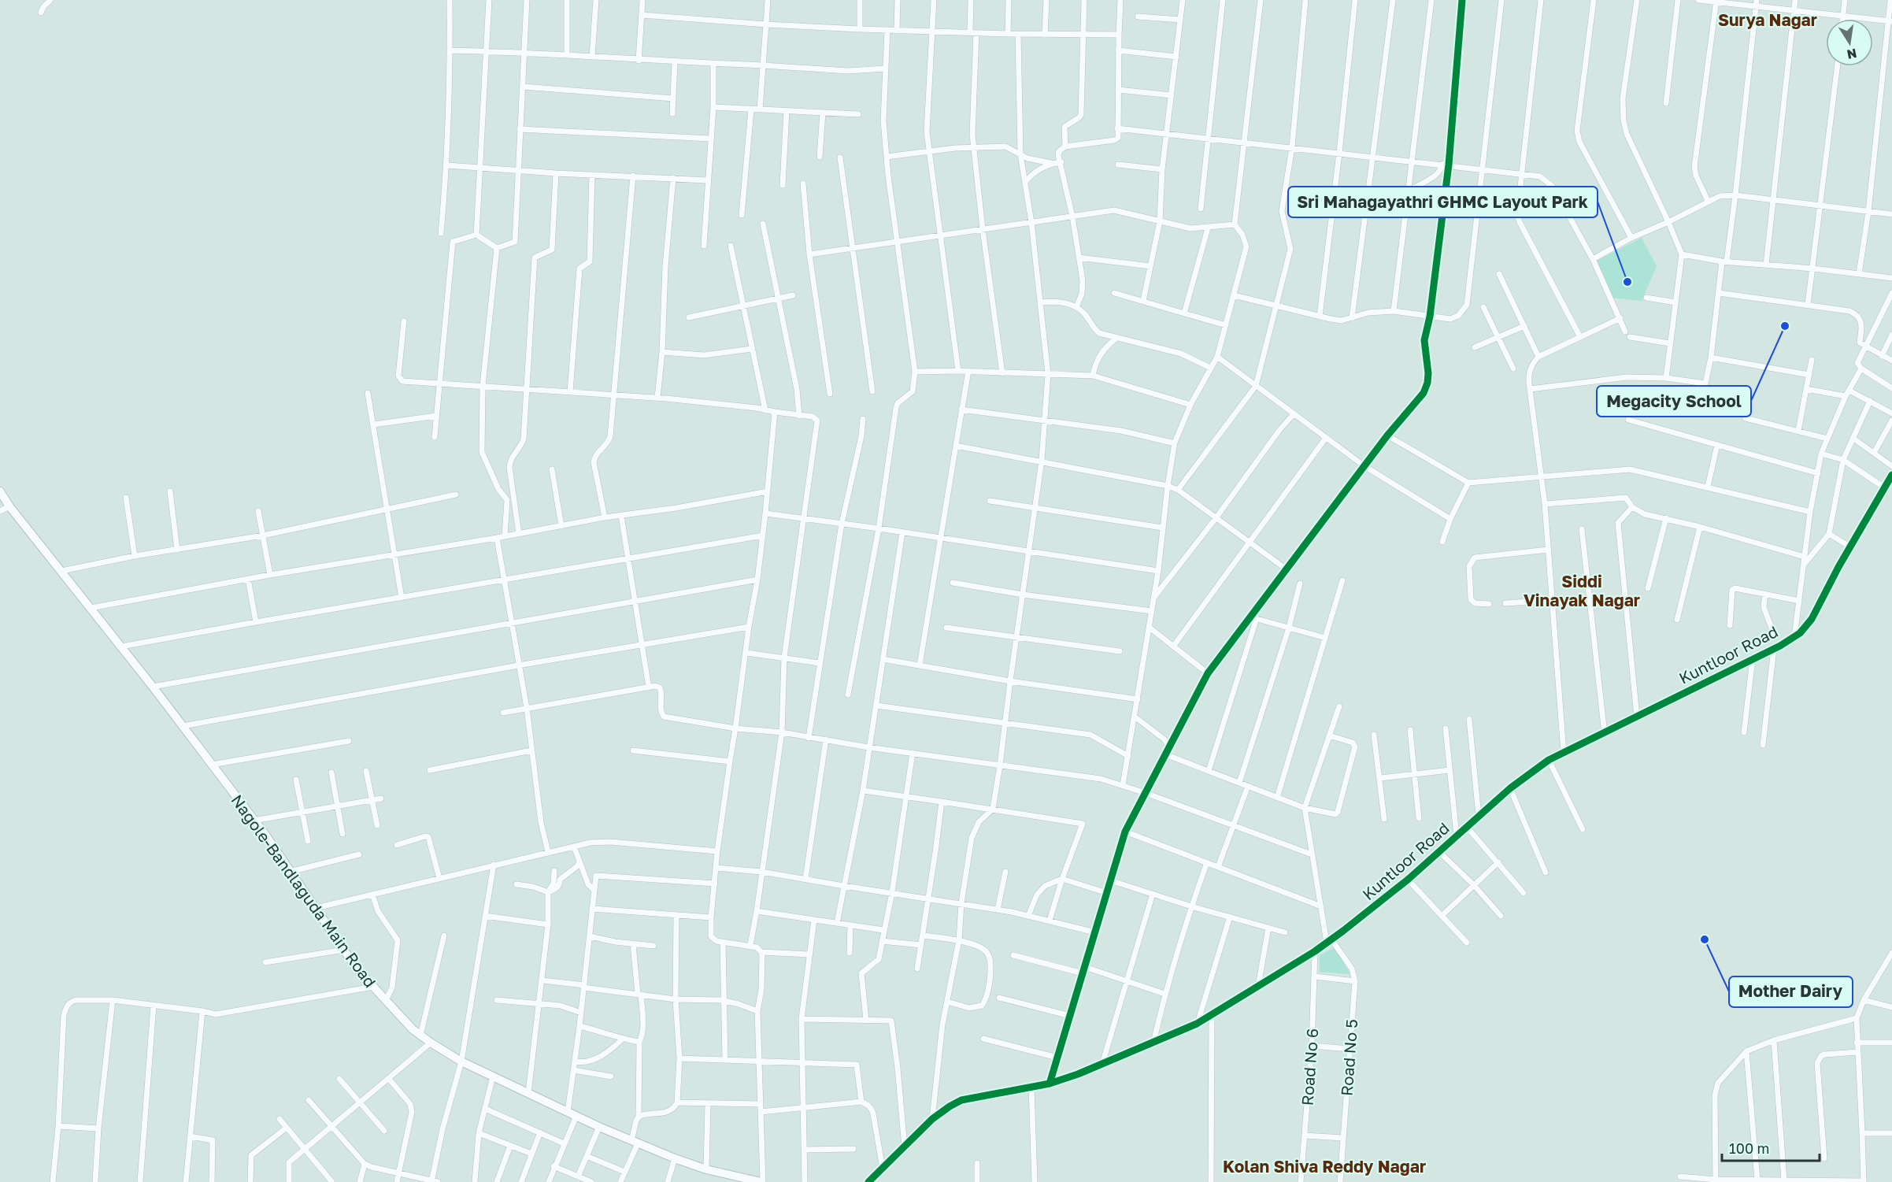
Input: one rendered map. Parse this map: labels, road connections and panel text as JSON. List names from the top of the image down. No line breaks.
{"streets":{"street":["Kuntloor Road","Nagole-Bandlaguda Main Road","Road No 5","Road No 6"]},"crossings":[["Kuntloor Road","Road No 5"],["Kuntloor Road","Road No 6"]],"districts":["Surya Nagar","Siddi Vinayak Nagar","Kolan Shiva Reddy Nagar"],"places":["Sri Mahagayathri GHMC Layout Park","Megacity School","Mother Dairy"],"scale_bar":"100 m","north":"bottom"}
